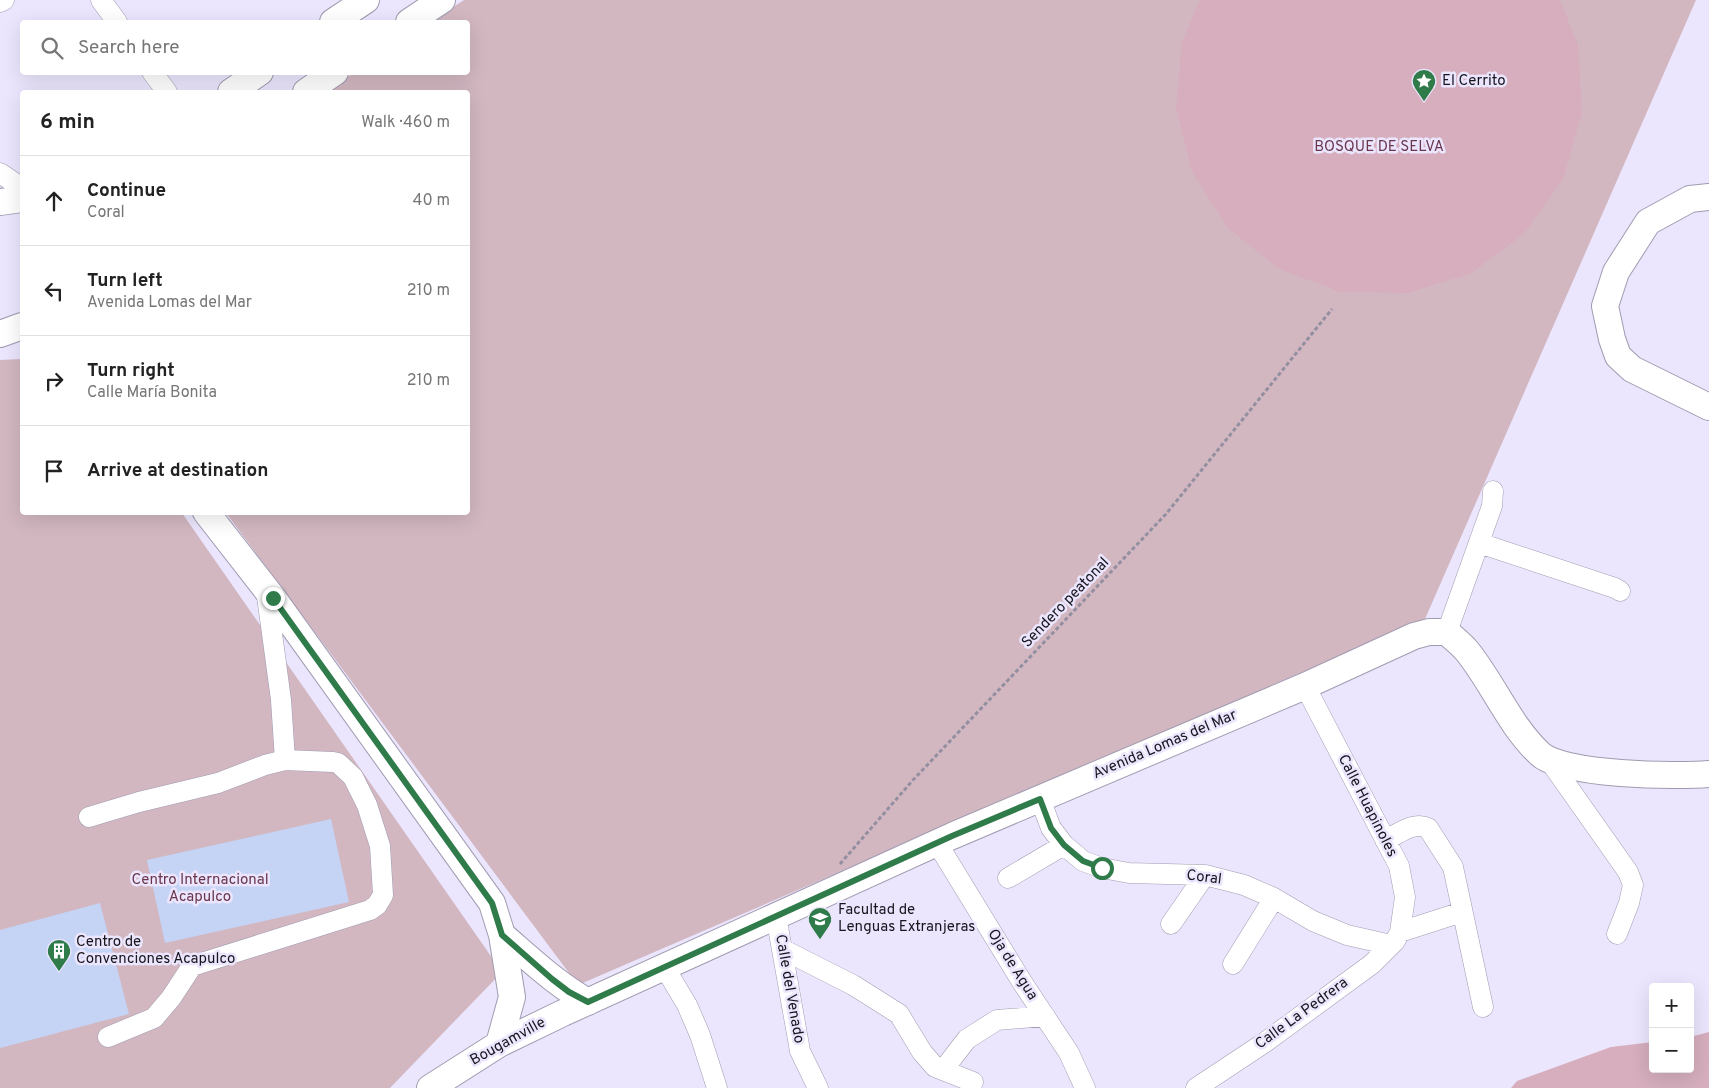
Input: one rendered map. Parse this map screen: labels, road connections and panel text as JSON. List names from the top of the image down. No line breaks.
{"streets":{"main road":["Avenida Lomas del Mar","Bougamville"],"street":["Calle Huapinoles","Coral","Oja de Agua","Calle del Venado","Calle La Pedrera"],"path":["Sendero peatonal"]},"crossings":[["Avenida Lomas del Mar","Calle Huapinoles"],["Avenida Lomas del Mar","Coral"],["Avenida Lomas del Mar","Oja de Agua"],["Avenida Lomas del Mar","Calle del Venado"],["Avenida Lomas del Mar","Bougamville"],["Calle Huapinoles","Coral"],["Calle Huapinoles","Calle La Pedrera"],["Coral","Calle La Pedrera"]],"parks":["BOSQUE DE SELVA","Centro Internacional Acapulco"],"places":{"place":["El Cerrito"],"school or university":["Facultad de Lenguas Extranjeras"],"building":["Centro de Convenciones Acapulco"]},"page":{"search":"Search here","heading":["6 min","Walk · 460 m"],"list":[["Continue","Coral","40 m"],["Turn left","Avenida Lomas del Mar","210 m"],["Turn right","Calle María Bonita","210 m"],"Arrive at destination"],"map_buttons":["+","−"]}}
